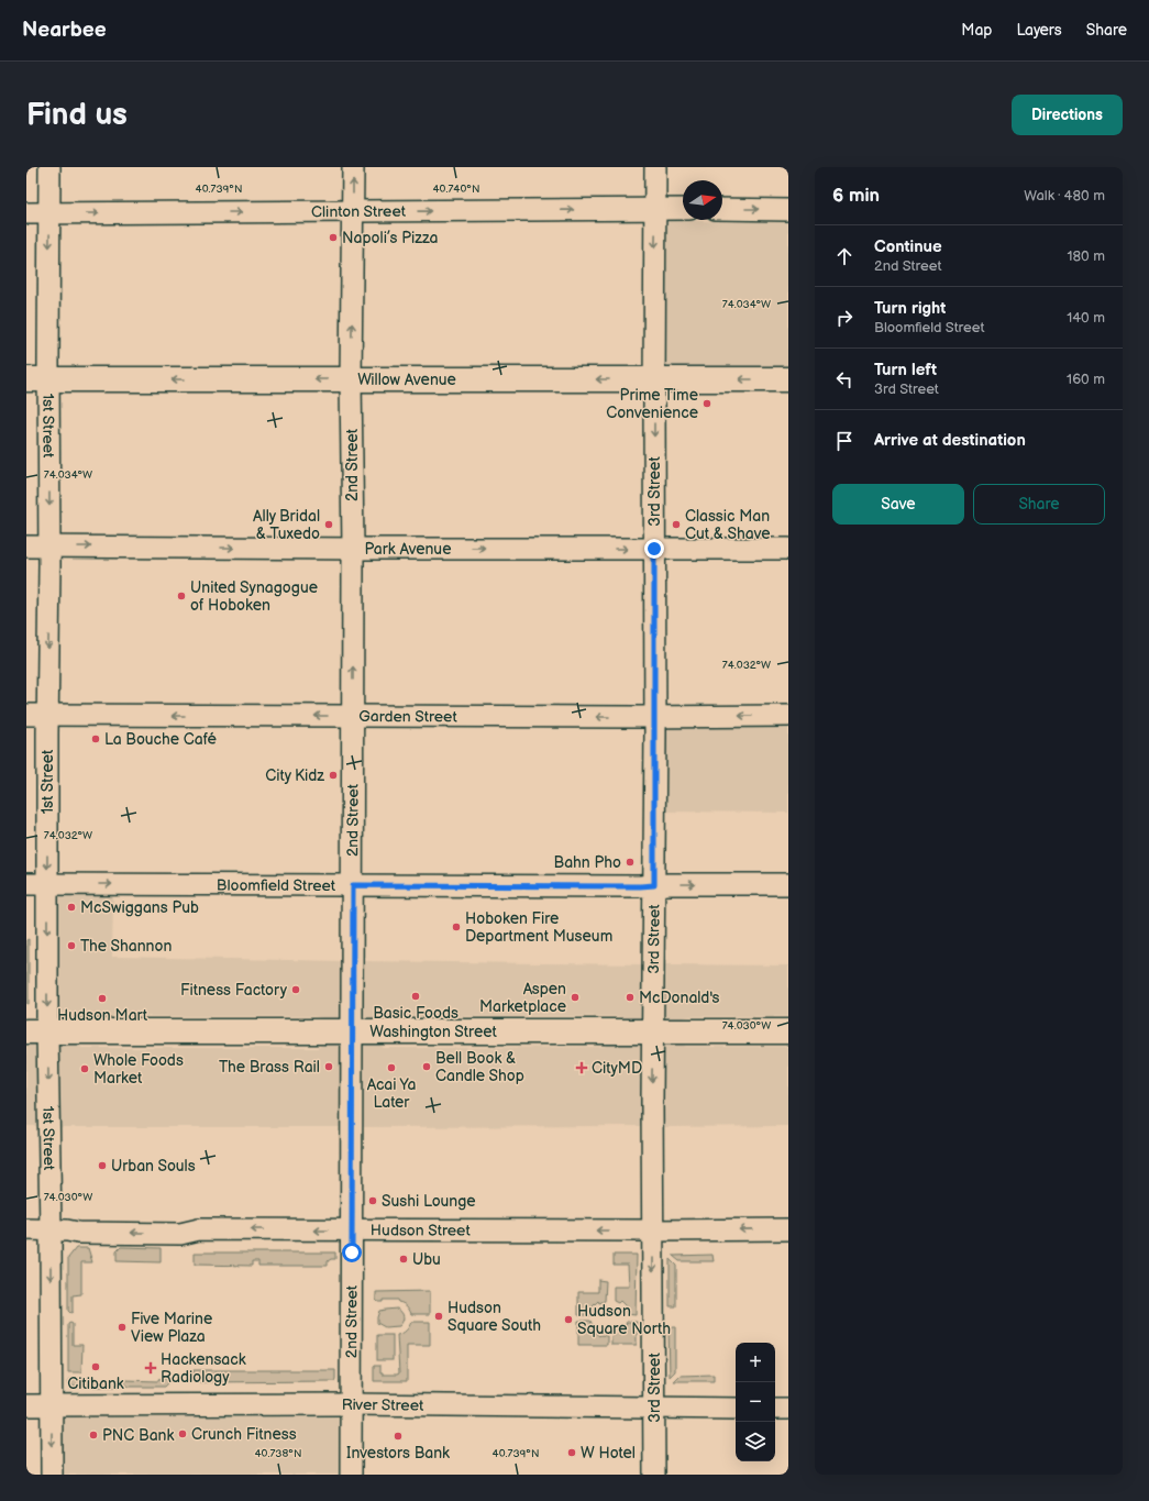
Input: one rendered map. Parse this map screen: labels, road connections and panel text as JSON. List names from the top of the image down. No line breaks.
{"streets":{"main road":["Willow Avenue","Washington Street"],"street":["Clinton Street","1st Street","2nd Street","3rd Street","Park Avenue","Garden Street","Bloomfield Street","Hudson Street","River Street"]},"crossings":[["Clinton Street","1st Street"],["Clinton Street","2nd Street"],["Clinton Street","3rd Street"],["Willow Avenue","1st Street"],["Willow Avenue","2nd Street"],["Willow Avenue","3rd Street"],["1st Street","Park Avenue"],["1st Street","Garden Street"],["1st Street","Bloomfield Street"],["1st Street","Washington Street"],["1st Street","Hudson Street"],["1st Street","River Street"],["2nd Street","Park Avenue"],["2nd Street","Garden Street"],["2nd Street","Bloomfield Street"],["2nd Street","Washington Street"],["2nd Street","Hudson Street"],["2nd Street","River Street"],["3rd Street","Park Avenue"],["3rd Street","Garden Street"],["3rd Street","Bloomfield Street"],["3rd Street","Washington Street"],["3rd Street","Hudson Street"],["3rd Street","River Street"]],"one_way":["Clinton Street","Willow Avenue","1st Street","3rd Street","Park Avenue","Garden Street","Bloomfield Street","Hudson Street"],"places":{"other":["Napoli’s Pizza","Prime Time Convenience","Ally Bridal & Tuxedo","Classic Man Cut & Shave","United Synagogue of Hoboken","La Bouche Café","City Kidz","Bahn Pho","McSwiggans Pub","Hoboken Fire Department Museum","The Shannon","Fitness Factory","Basic Foods","Aspen Marketplace","McDonald's","Hudson Mart","The Brass Rail","Bell Book & Candle Shop","Acai Ya Later","Whole Foods Market","Urban Souls","Sushi Lounge","Ubu","Hudson Square South","Hudson Square North","Five Marine View Plaza","Citibank","Crunch Fitness","PNC Bank","Investors Bank","W Hotel"],"health":["CityMD","Hackensack Radiology"]},"north":"right","page":{"header":"Nearbee","nav":["Map","Layers","Share"],"buttons":["Directions",["Save","Share"]],"title":"Find us","heading":["6 min","Walk · 480 m"],"list":[["Continue","2nd Street","180 m"],["Turn right","Bloomfield Street","140 m"],["Turn left","3rd Street","160 m"],"Arrive at destination"],"map_buttons":["+","−"]},"coordinates":["40.739°N","40.740°N","74.034°W","74.032°W","74.030°W","40.738°N"]}
